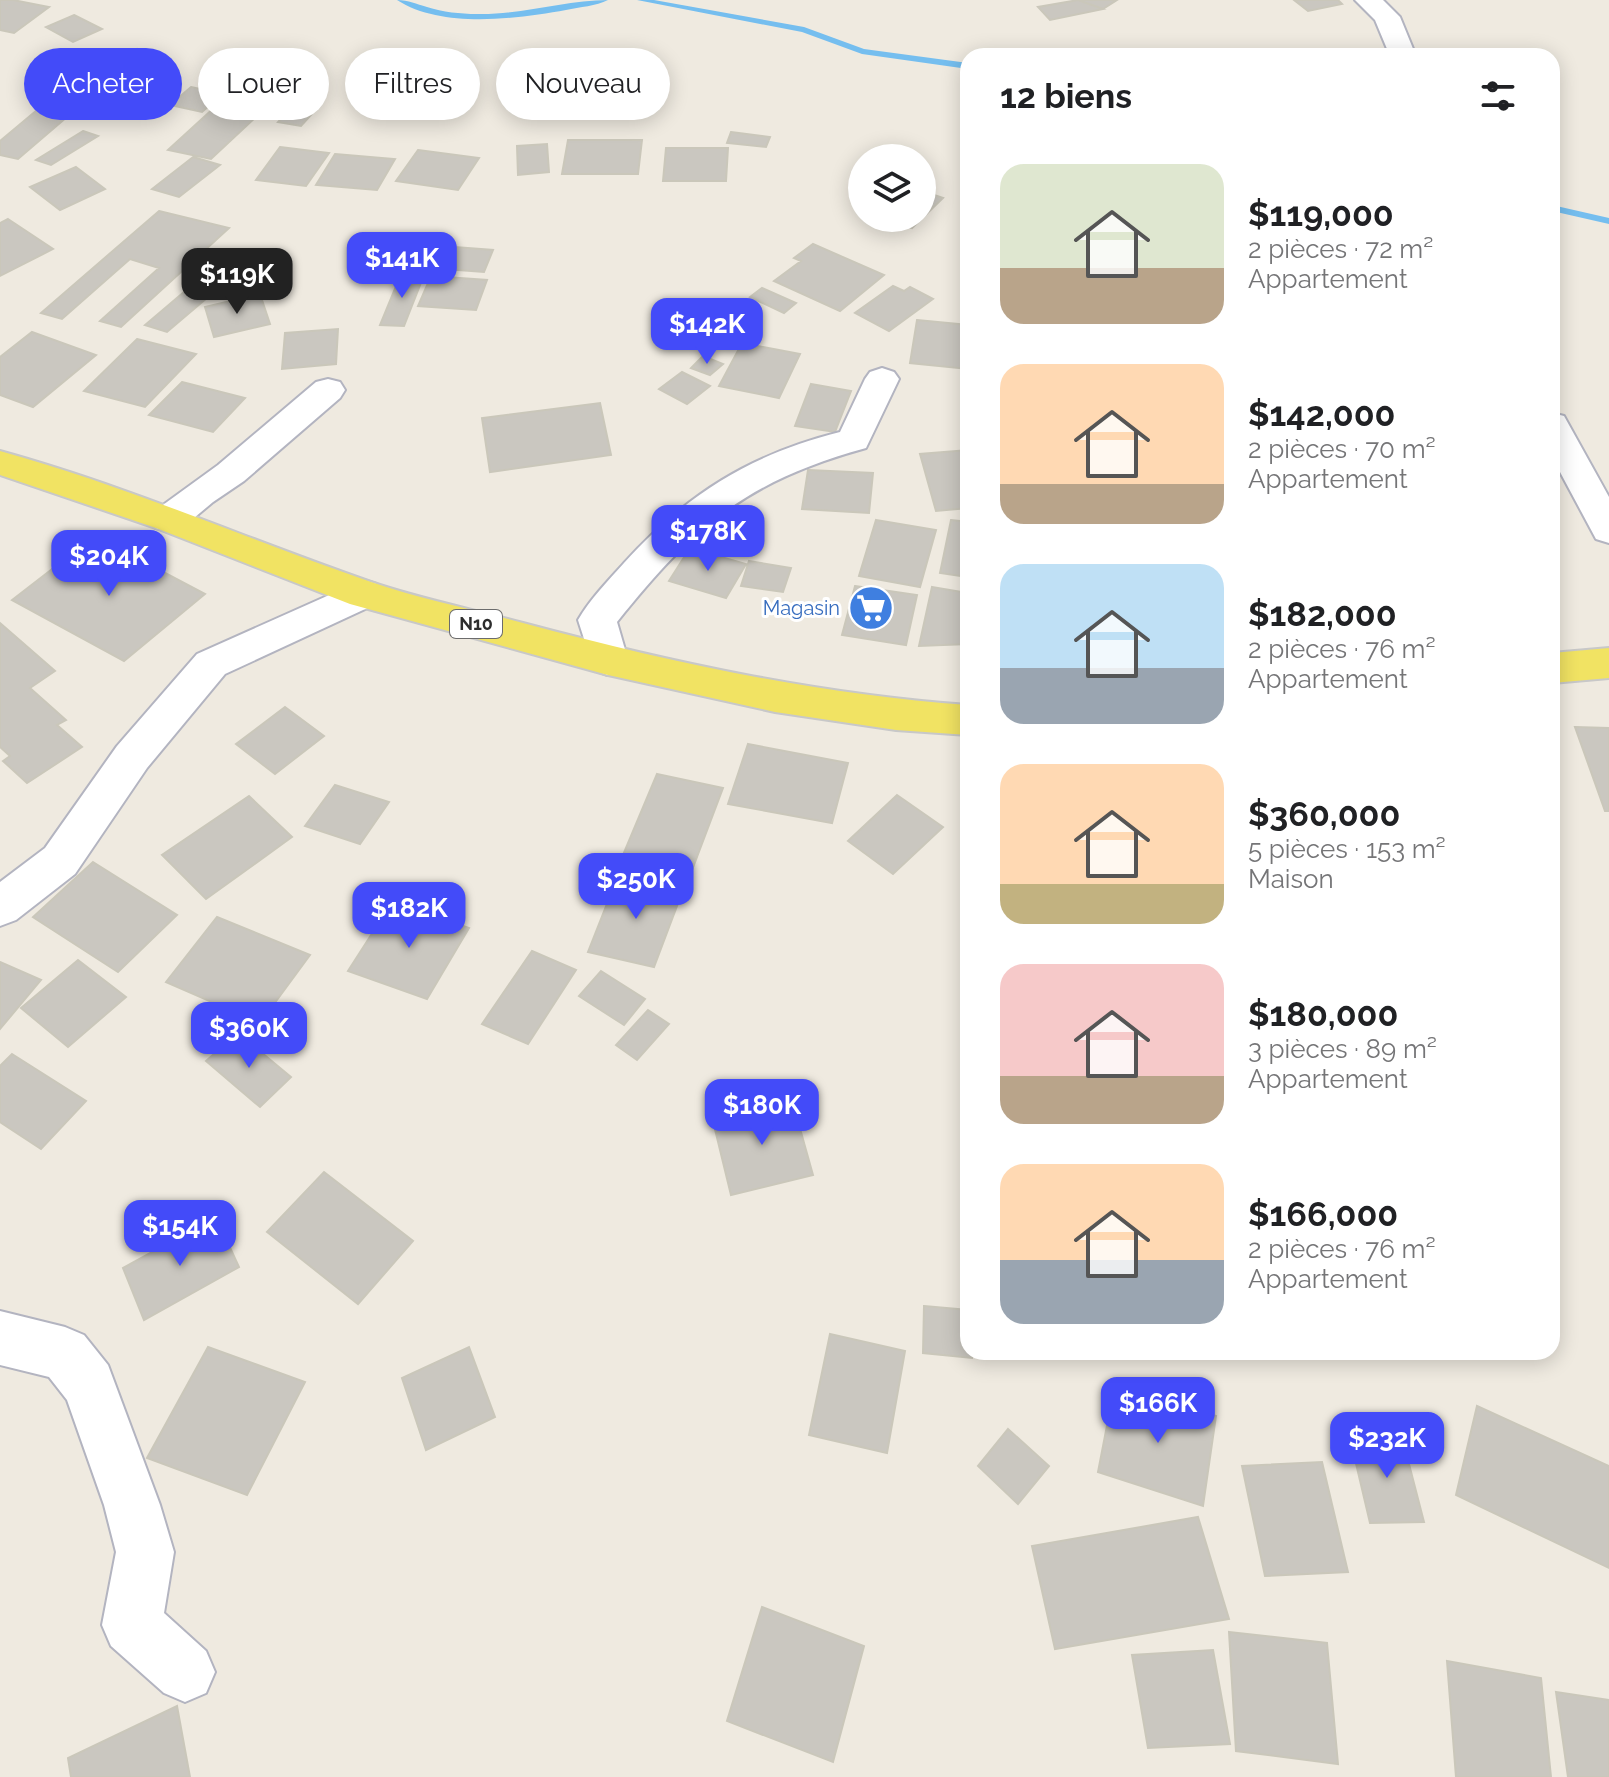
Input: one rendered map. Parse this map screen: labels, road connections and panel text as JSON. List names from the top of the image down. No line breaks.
{"streets":{"main road":["N10"]},"places":{"supermarket":["Magasin"]},"page":{"chip":["Acheter","Louer","Filtres","Nouveau"],"heading":"12 biens","list":[{"name":"$119,000","note":"2 pièces · 72 m² · Appartement"},{"name":"$142,000","note":"2 pièces · 70 m² · Appartement"},{"name":"$182,000","note":"2 pièces · 76 m² · Appartement"},{"name":"$360,000","note":"5 pièces · 153 m² · Maison"},{"name":"$180,000","note":"3 pièces · 89 m² · Appartement"},{"name":"$166,000","note":"2 pièces · 76 m² · Appartement"}],"price":["$141K","$119K","$142K","$178K","$204K","$250K","$182K","$360K","$180K","$154K","$166K","$232K"]}}
